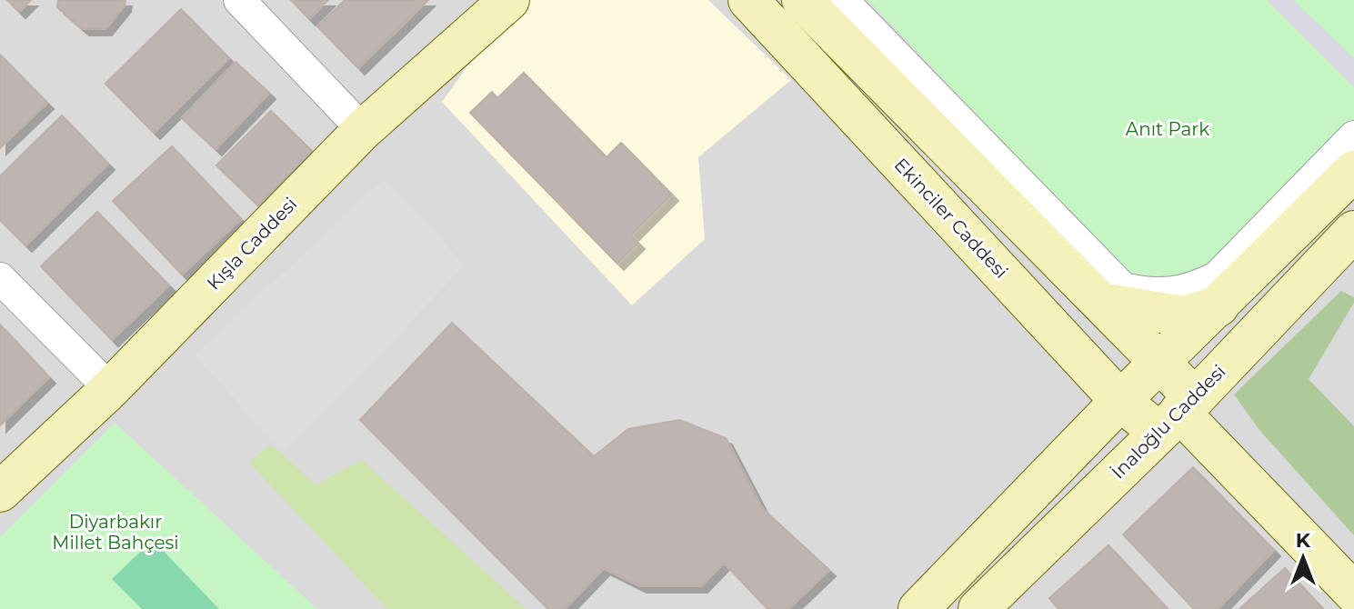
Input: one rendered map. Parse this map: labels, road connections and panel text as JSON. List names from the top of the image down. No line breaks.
{"streets":{"main road":["Ekinciler Caddesi","Kışla Caddesi","İnaloğlu Caddesi"]},"crossings":[["Ekinciler Caddesi","İnaloğlu Caddesi"]],"parks":["Anıt Park","Diyarbakır Millet Bahçesi"],"north":"top"}
